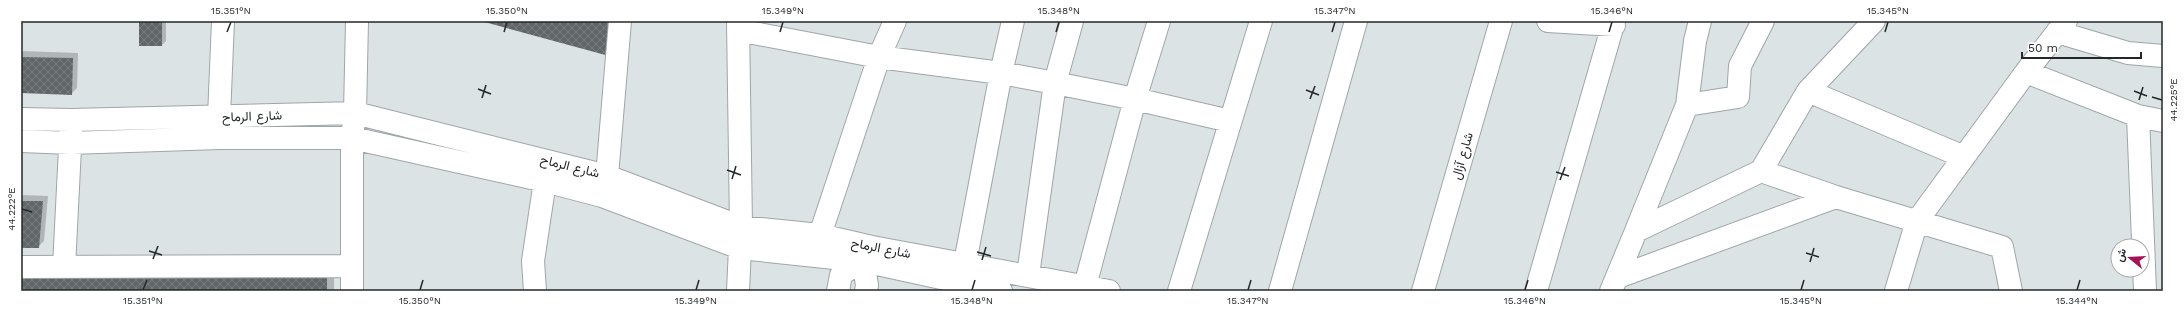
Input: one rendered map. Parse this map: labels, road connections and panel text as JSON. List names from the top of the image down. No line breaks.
{"streets":{"street":["شارع الرماح","شارع آزال"]},"scale_bar":"50 m","north":"left","coordinates":["15.351°N","15.350°N","15.349°N","15.348°N","15.347°N","15.346°N","15.345°N","44.225°E","44.222°E","15.344°N"]}
